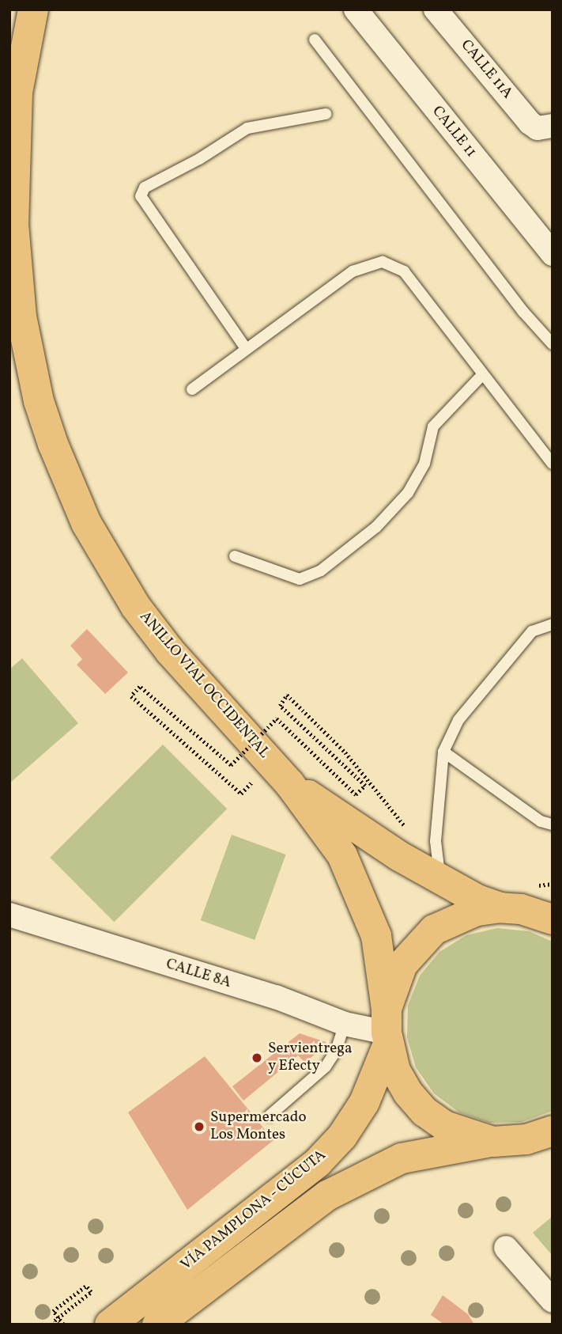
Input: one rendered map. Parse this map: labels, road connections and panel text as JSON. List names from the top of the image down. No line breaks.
{"streets":{"highway":["ANILLO VIAL OCCIDENTAL","VÍA PAMPLONA - CÚCUTA"],"street":["CALLE 11A","CALLE 11","CALLE 8A"]},"crossings":[["ANILLO VIAL OCCIDENTAL","CALLE 8A"],["ANILLO VIAL OCCIDENTAL","VÍA PAMPLONA - CÚCUTA"],["CALLE 8A","VÍA PAMPLONA - CÚCUTA"]],"places":["Servientrega y Efecty","Supermercado Los Montes"]}
